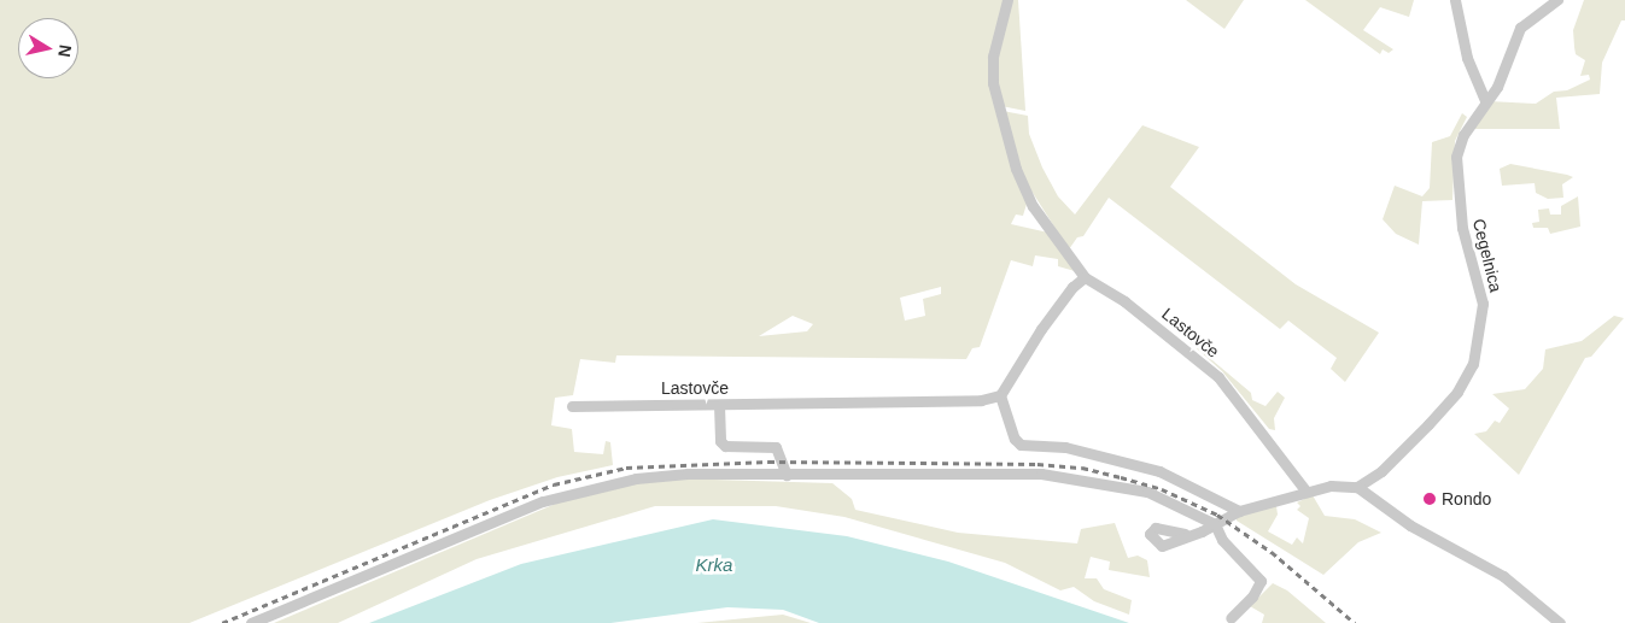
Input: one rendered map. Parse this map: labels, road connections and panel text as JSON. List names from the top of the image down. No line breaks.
{"streets":{"street":["Cegelnica","Lastovče"]},"water":["Krka"],"places":["Rondo"],"north":"right"}
